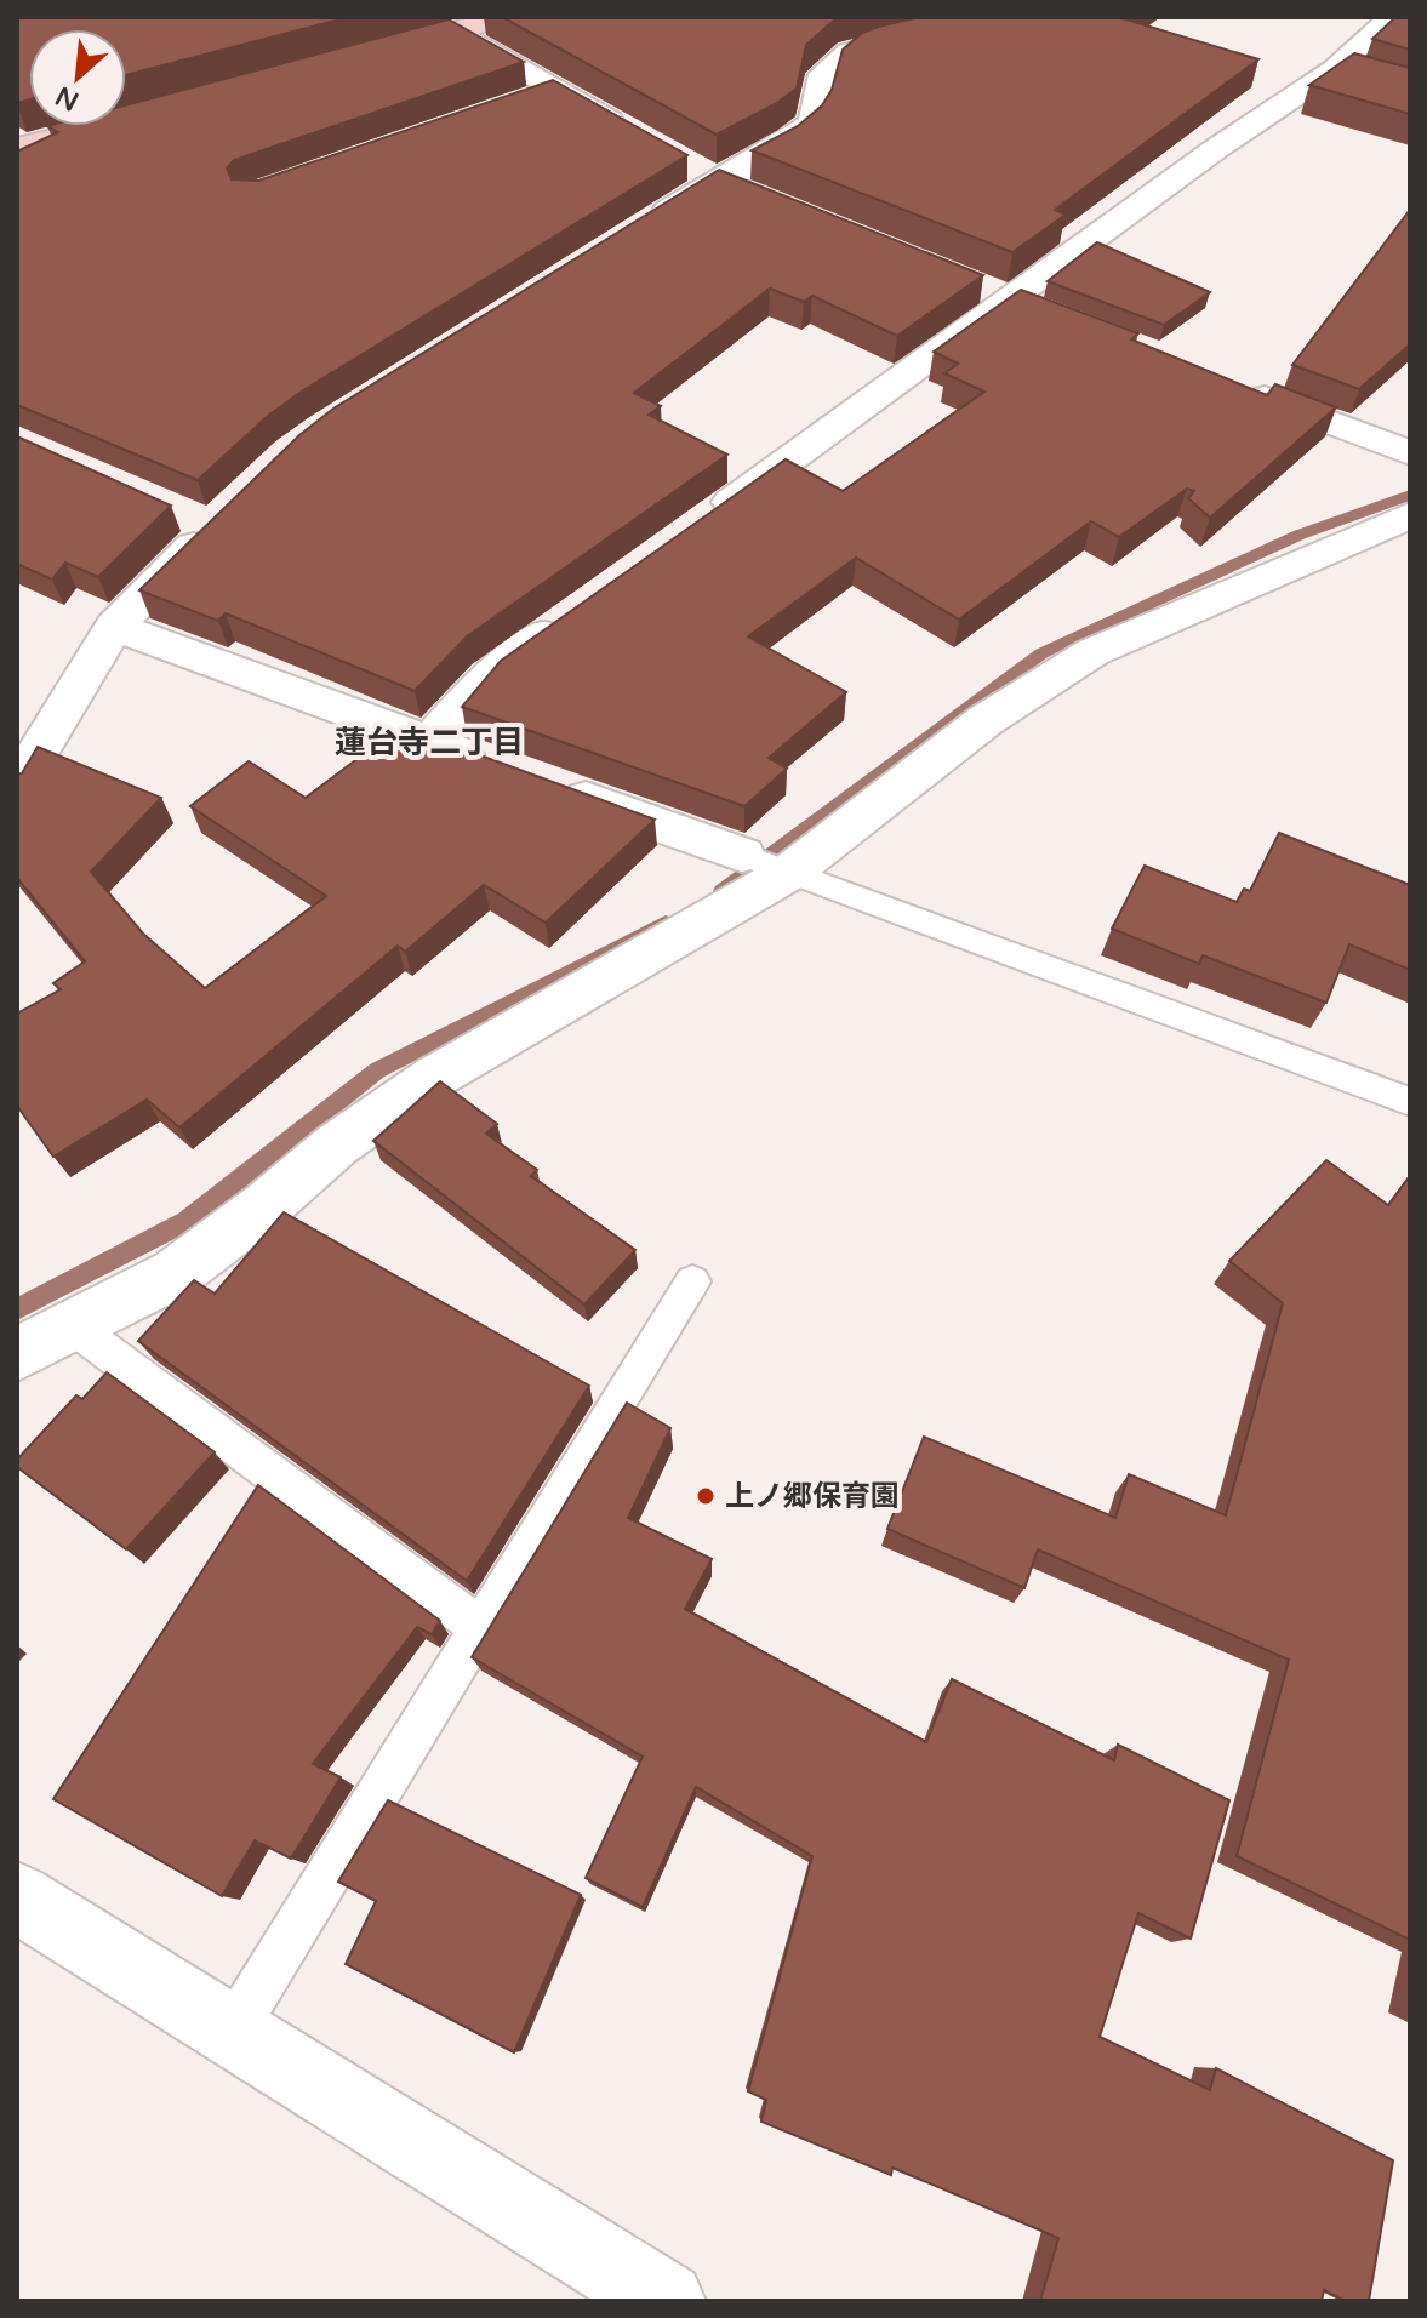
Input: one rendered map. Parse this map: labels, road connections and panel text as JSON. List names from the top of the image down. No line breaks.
{"districts":["蓮台寺二丁目"],"places":["上ノ郷保育園"],"north":"bottom left"}
